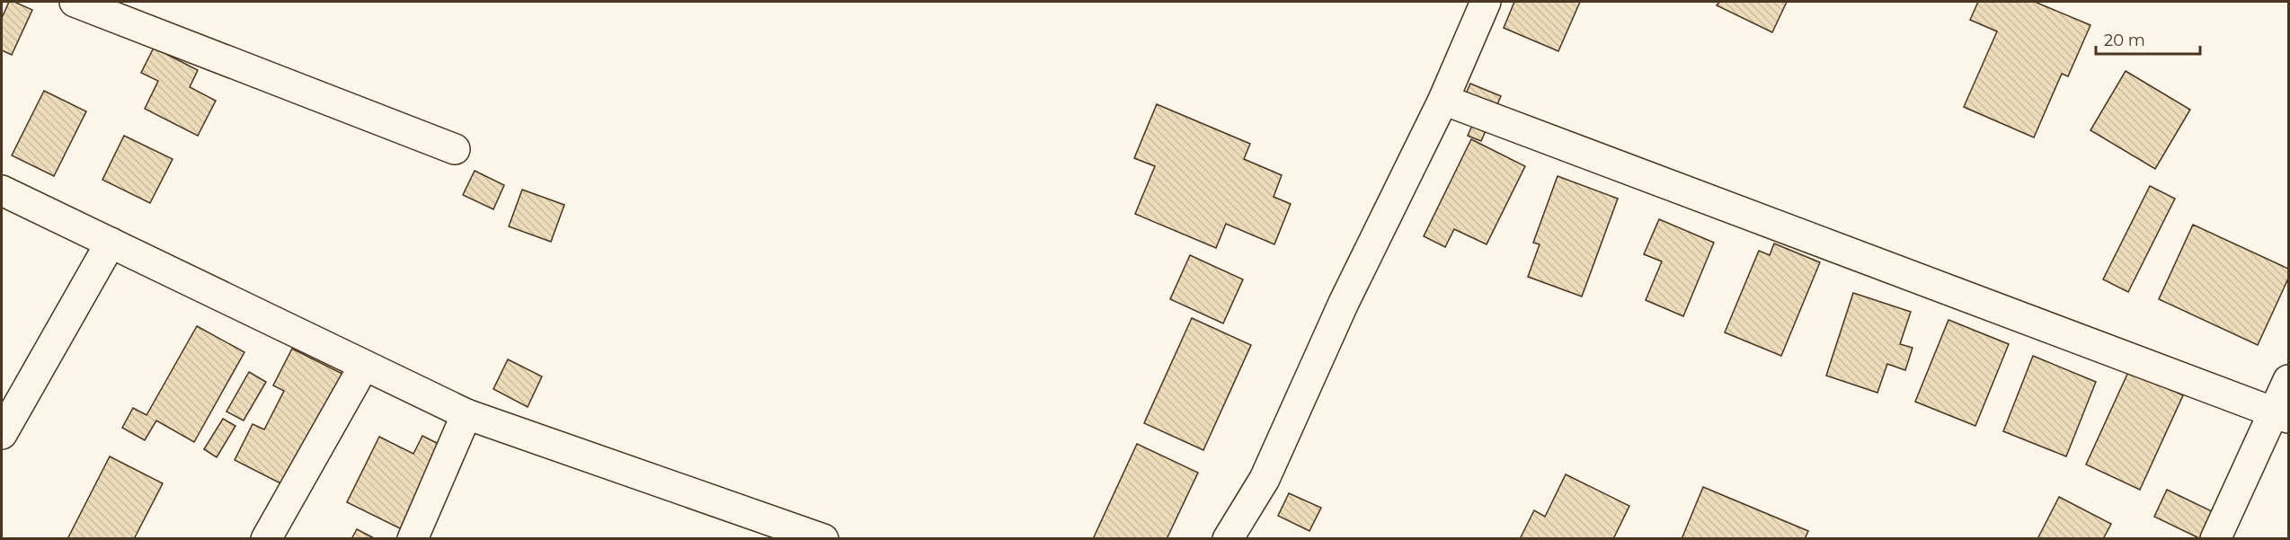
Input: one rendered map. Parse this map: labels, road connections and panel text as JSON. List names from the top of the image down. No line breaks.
{"scale_bar":"20 m"}
